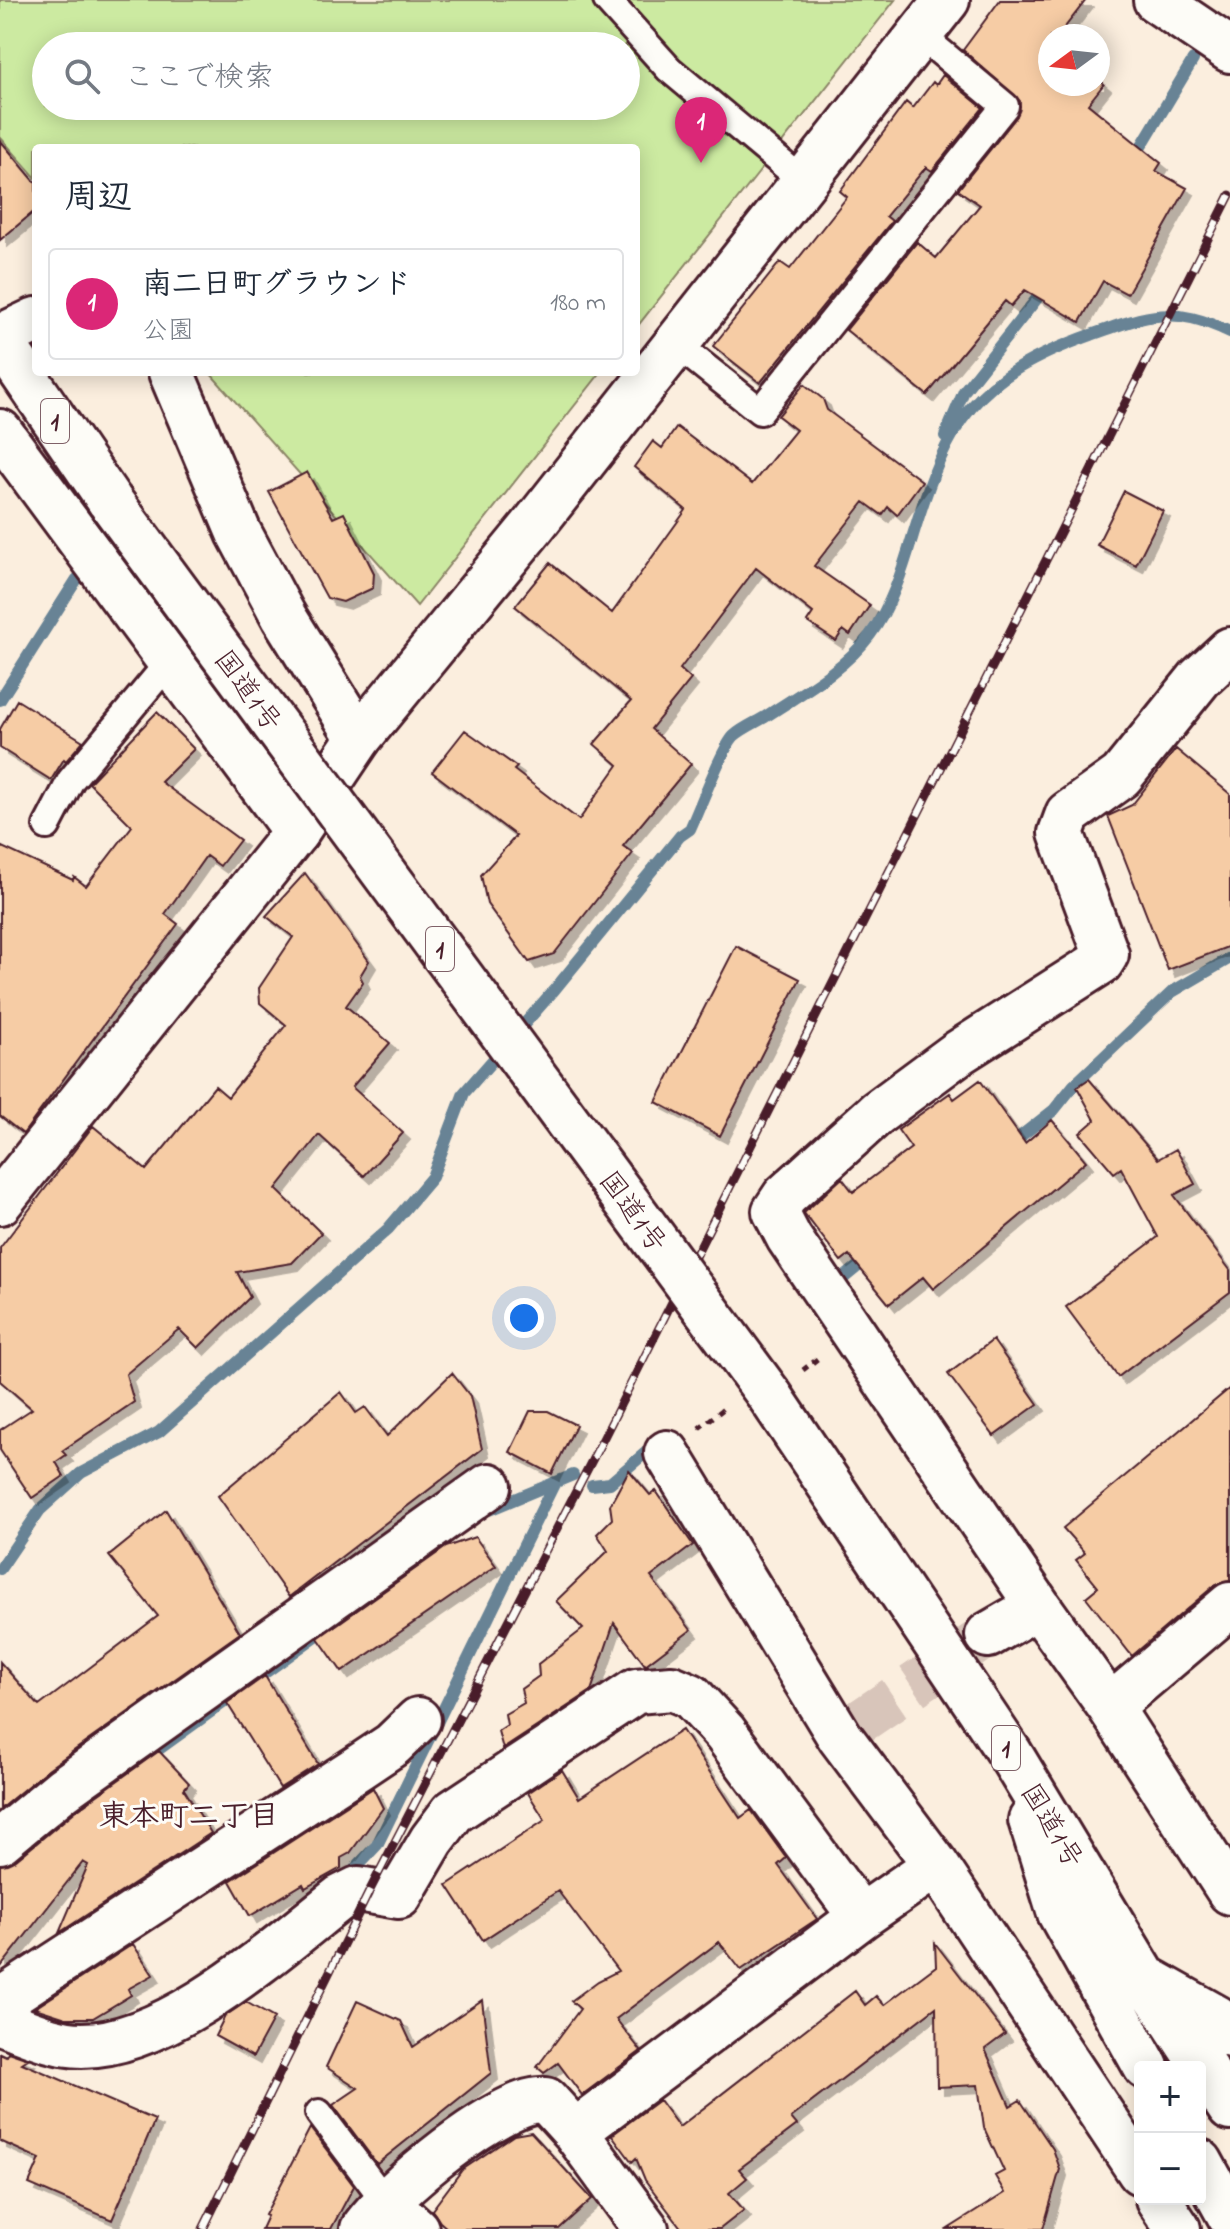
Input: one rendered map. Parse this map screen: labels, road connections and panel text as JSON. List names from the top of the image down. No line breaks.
{"streets":{"main road":["1","国道1号"]},"crossings":[["1","国道1号"]],"districts":["東本町二丁目"],"north":"left","page":{"search":"ここで検索","pins":"1","heading":"周辺","list":[{"mark":"1","name":"南二日町グラウンド","note":"公園","value":"180 m"}],"map_buttons":["+","−"]}}
